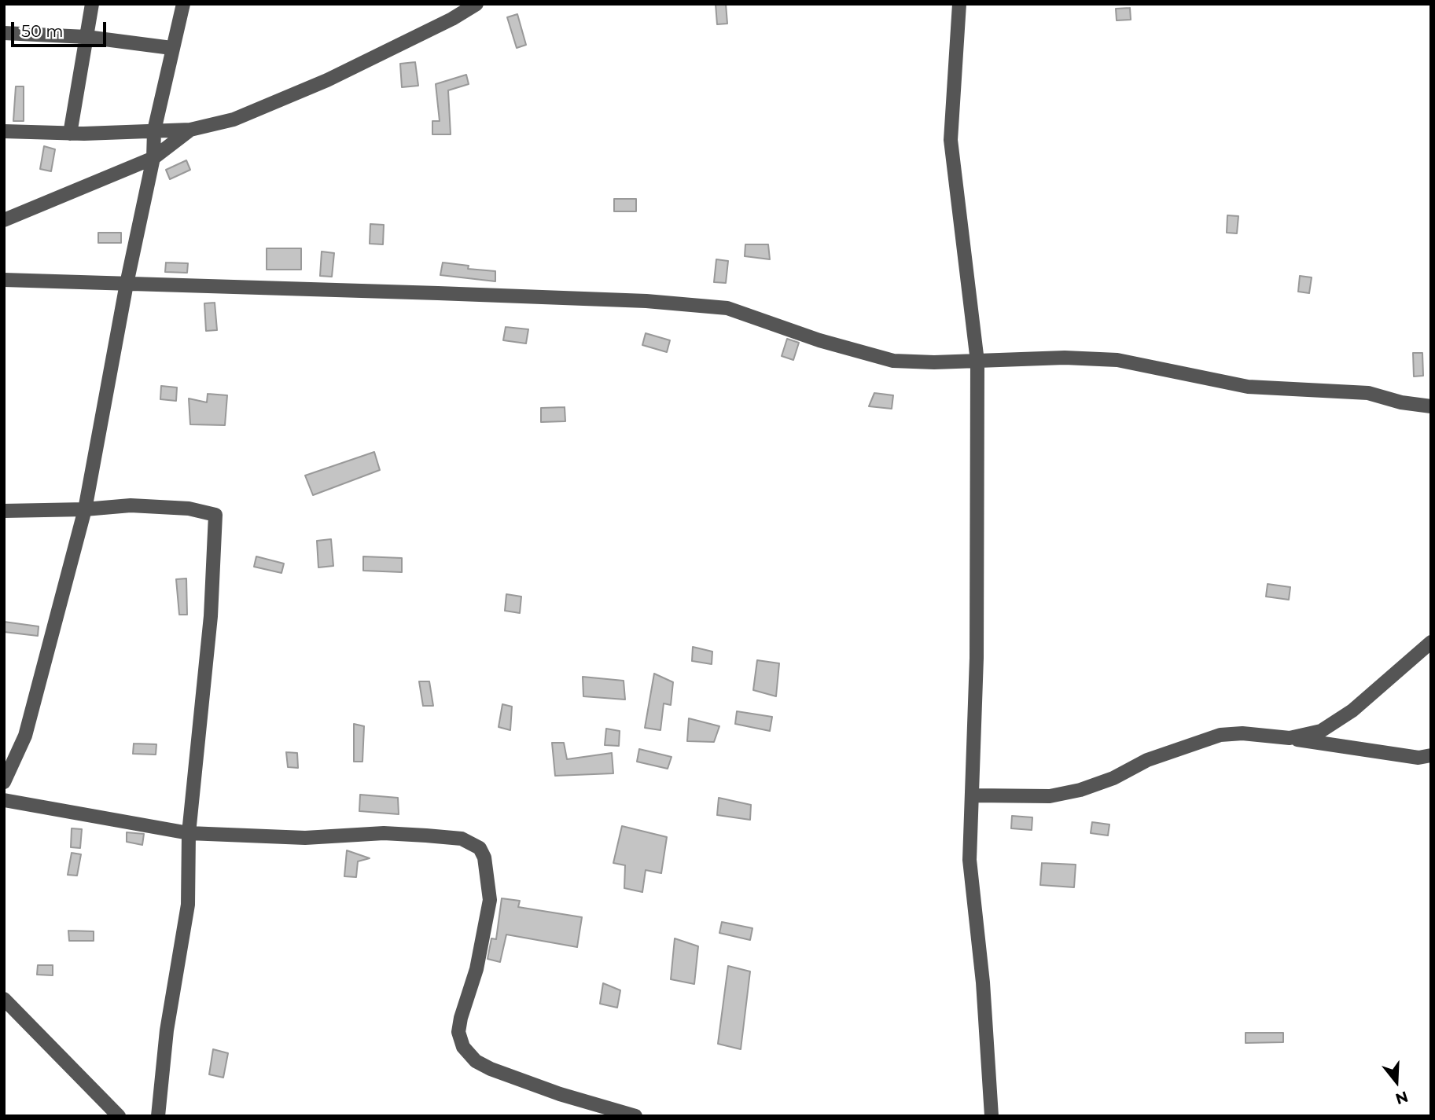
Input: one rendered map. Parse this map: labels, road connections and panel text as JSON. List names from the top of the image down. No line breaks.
{"scale_bar":"50 m","north":"bottom"}
